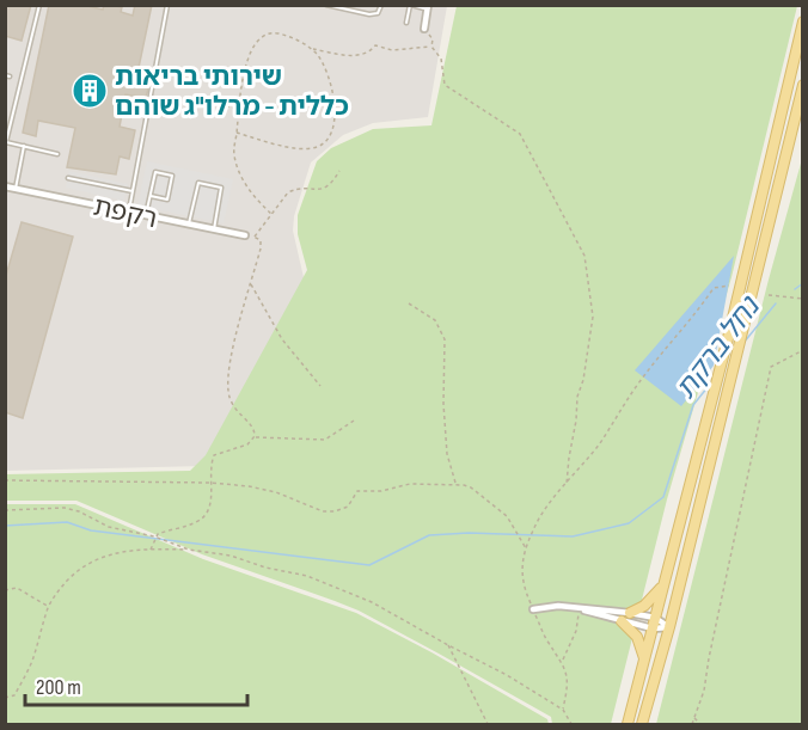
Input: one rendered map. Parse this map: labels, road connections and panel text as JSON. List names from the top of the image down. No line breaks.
{"streets":{"street":["רקפת"]},"water":["נחל ברקת"],"places":{"building":["שירותי בריאות כללית - מרלו\"ג שוהם"]},"scale_bar":"200 m"}
